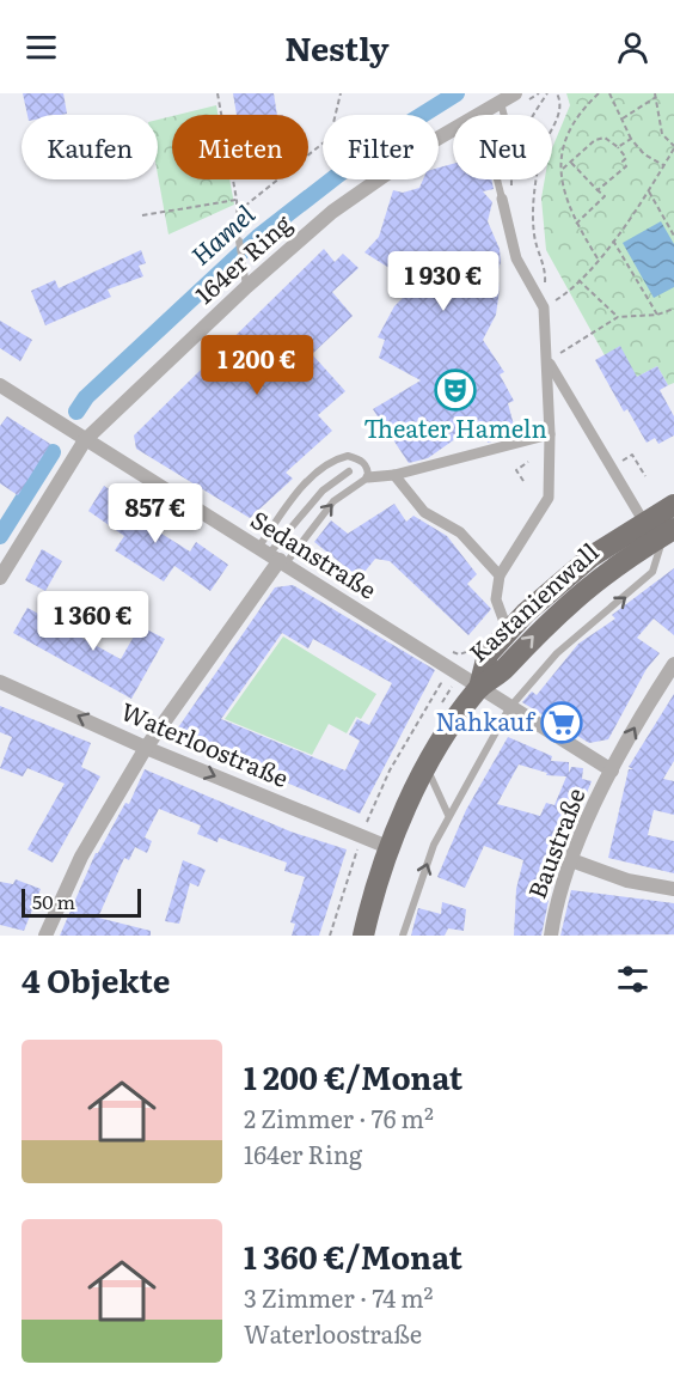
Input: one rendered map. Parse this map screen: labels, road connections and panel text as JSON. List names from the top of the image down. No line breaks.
{"streets":{"main road":["Kastanienwall"],"street":["164er Ring","Sedanstraße","Waterloostraße","Baustraße"]},"crossings":[["164er Ring","Sedanstraße"],["Sedanstraße","Kastanienwall"],["Sedanstraße","Baustraße"],["Kastanienwall","Waterloostraße"],["Kastanienwall","Baustraße"]],"water":["Hamel"],"places":{"theatre":["Theater Hameln"],"supermarket":["Nahkauf"]},"scale_bar":"50 m","page":{"header":"Nestly","chip":["Kaufen","Mieten","Filter","Neu"],"price":["1 930 €","1 200 €","857 €","1 360 €"],"scale":"50 m","heading":"4 Objekte","list":[{"name":"1 200 €/Monat","note":"2 Zimmer · 76 m² · 164er Ring"},{"name":"1 360 €/Monat","note":"3 Zimmer · 74 m² · Waterloostraße"}]}}
